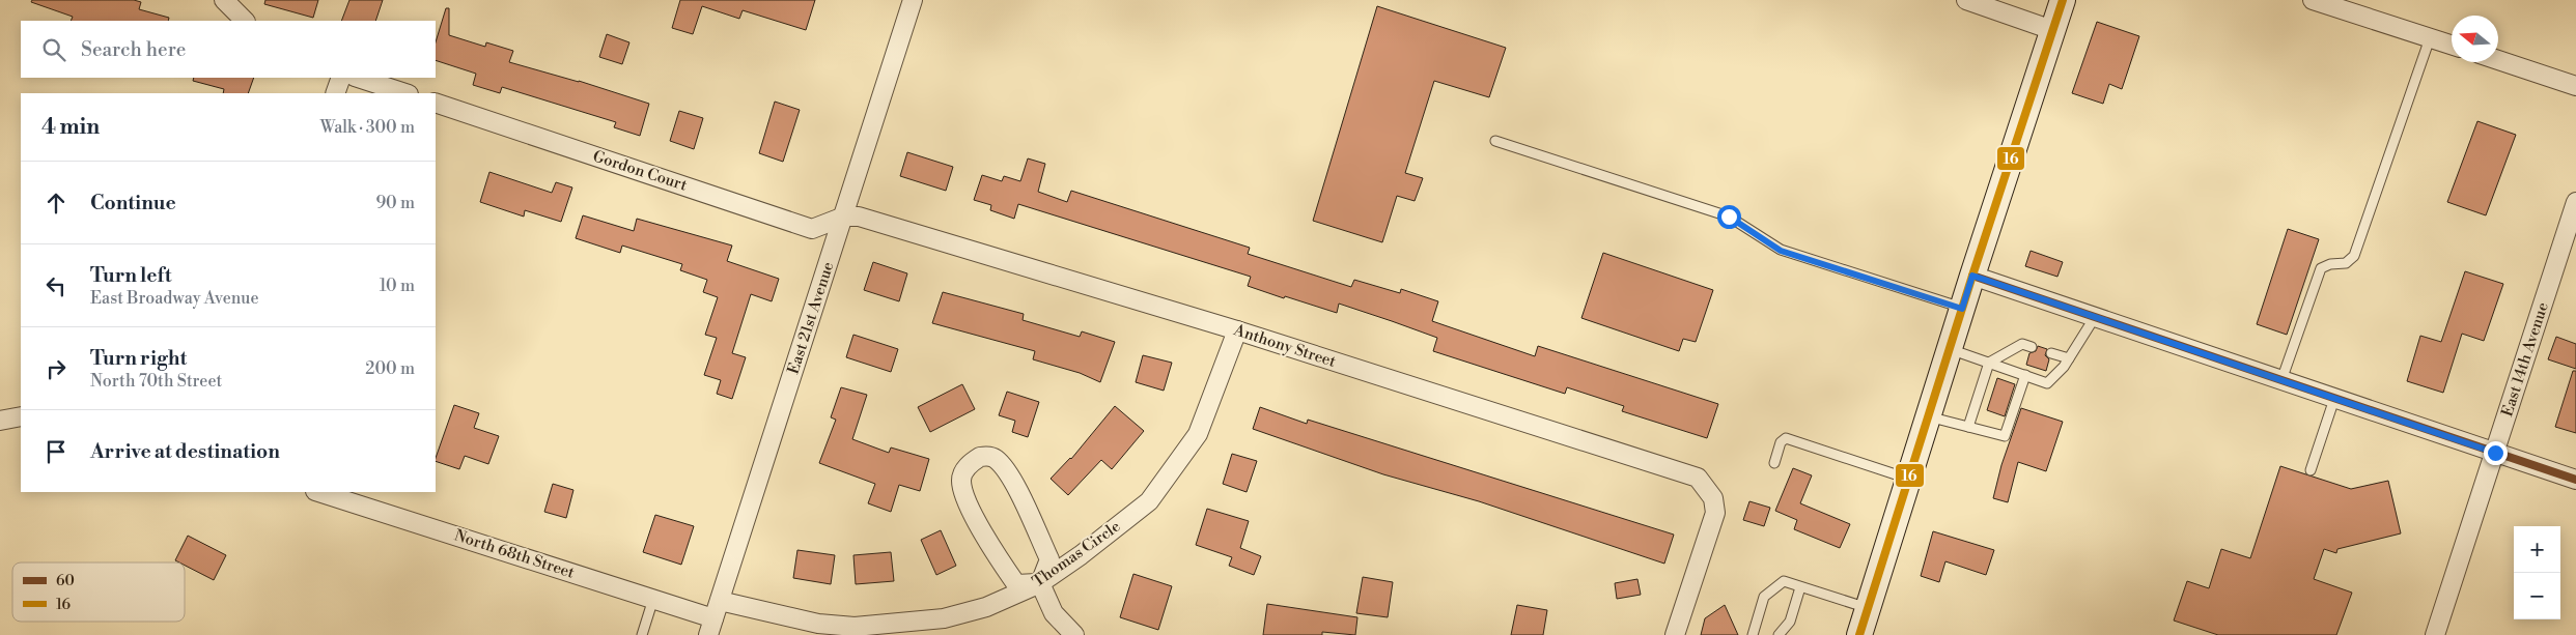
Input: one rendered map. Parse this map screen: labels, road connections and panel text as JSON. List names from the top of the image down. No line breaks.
{"streets":{"street":["Gordon Court","East 21st Avenue","Anthony Street","East 14th Avenue","North 68th Street","Thomas Circle"]},"crossings":[["Gordon Court","East 21st Avenue"],["Gordon Court","Anthony Street"],["East 21st Avenue","Anthony Street"],["East 21st Avenue","North 68th Street"],["East 21st Avenue","Thomas Circle"],["Anthony Street","Thomas Circle"]],"lines":["transit line 16","transit line 60"],"legend":["60","16"],"north":"left","page":{"search":"Search here","heading":["4 min","Walk · 300 m"],"list":[["Continue","90 m"],["Turn left","East Broadway Avenue","10 m"],["Turn right","North 70th Street","200 m"],"Arrive at destination"],"map_buttons":["+","−"]}}
